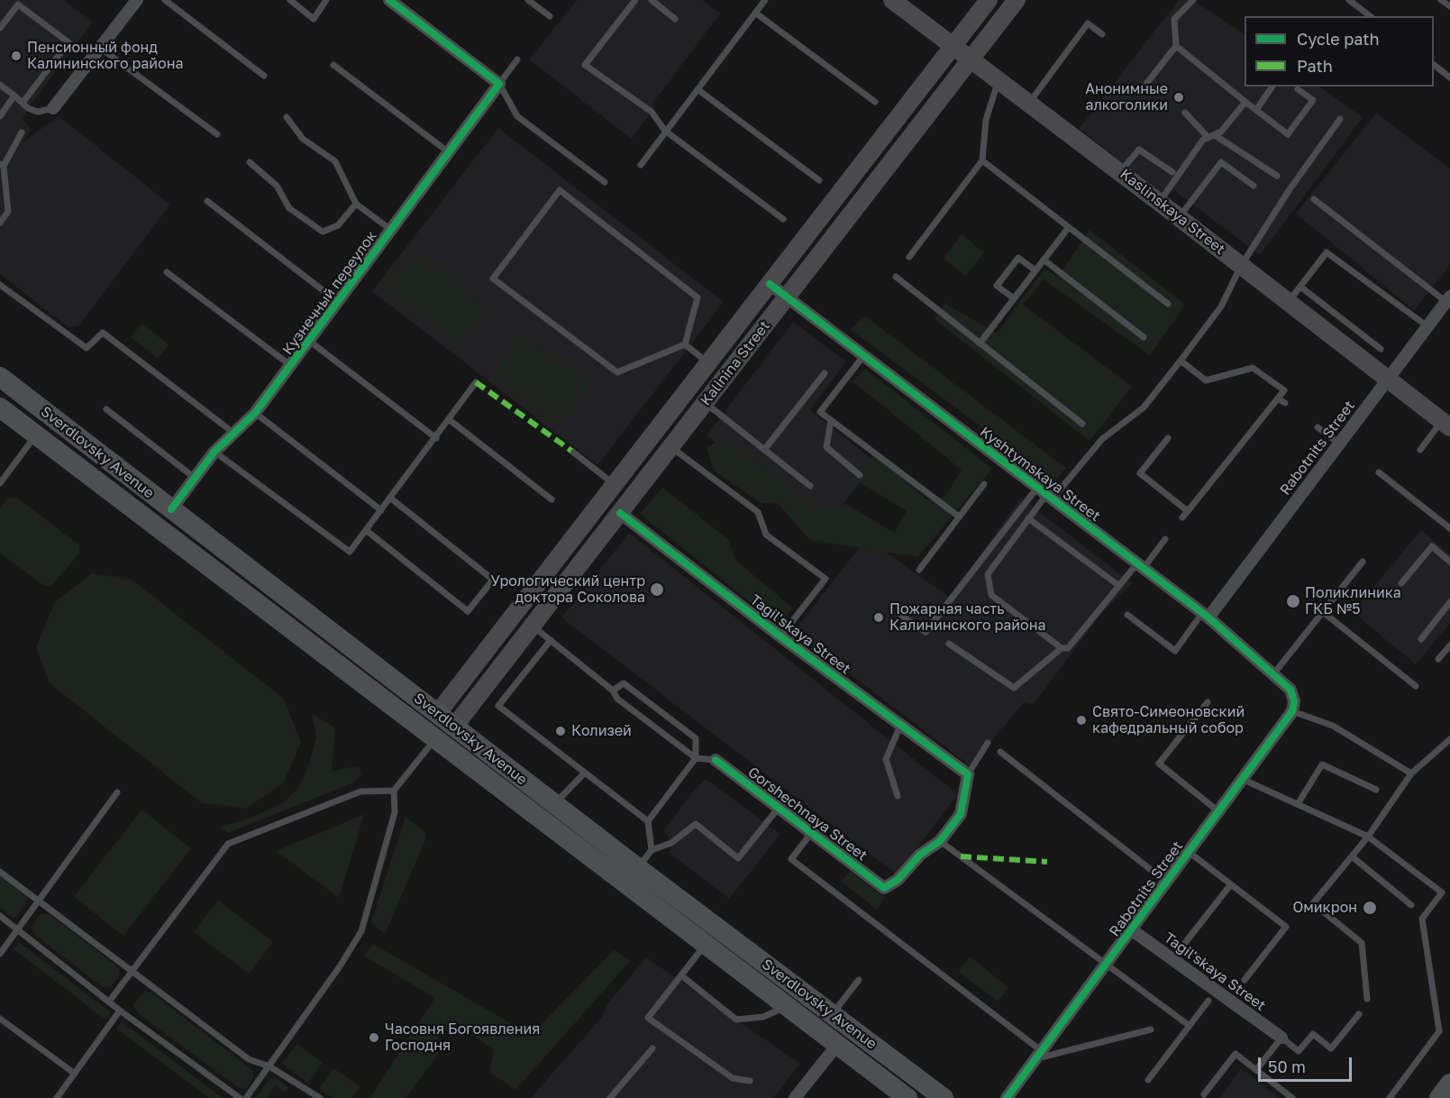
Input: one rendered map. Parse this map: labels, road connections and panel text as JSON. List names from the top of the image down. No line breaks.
{"streets":{"main road":["Kaslinskaya Street","Kalinina Street","Sverdlovsky Avenue"],"street":["Кузнечный переулок","Rabotnits Street","Kyshtymskaya Street","Tagil'skaya Street","Gorshechnaya Street"]},"crossings":[["Kaslinskaya Street","Kalinina Street"],["Kaslinskaya Street","Rabotnits Street"],["Кузнечный переулок","Sverdlovsky Avenue"],["Kalinina Street","Sverdlovsky Avenue"],["Kalinina Street","Kyshtymskaya Street"],["Kalinina Street","Tagil'skaya Street"],["Rabotnits Street","Kyshtymskaya Street"],["Rabotnits Street","Tagil'skaya Street"]],"places":["Пенсионный фонд Калининского района","Анонимные алкоголики","Урологический центр доктора Соколова","Поликлиника ГКБ №5","Пожарная часть Калининского района","Свято-Симеоновский кафедральный собор","Колизей","Омикрон","Часовня Богоявления Господня"],"legend":["Cycle path","Path"],"scale_bar":"50 m"}
